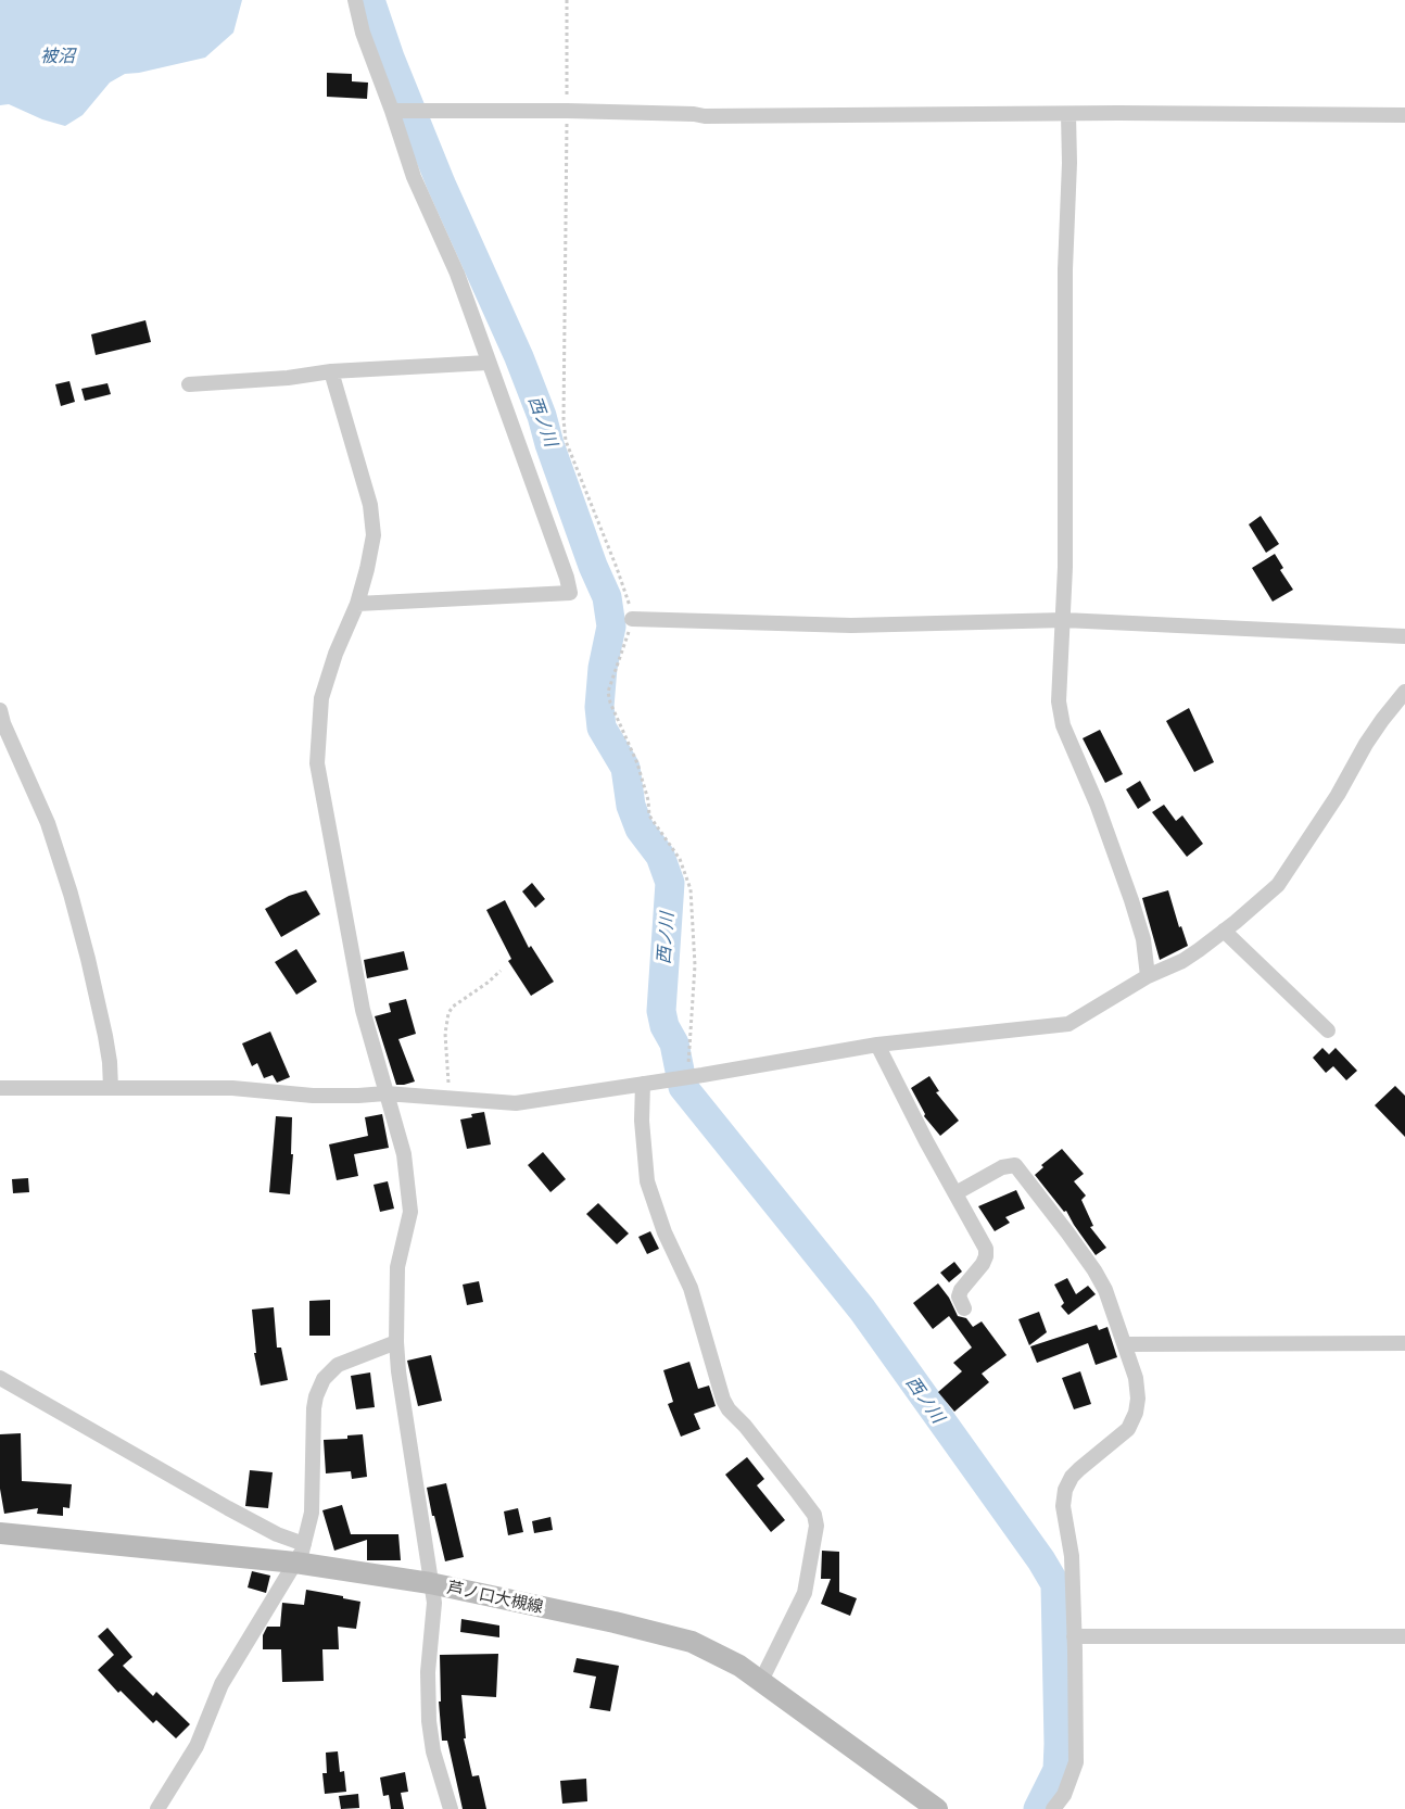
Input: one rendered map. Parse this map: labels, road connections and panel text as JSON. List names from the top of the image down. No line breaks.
{"streets":{"main road":["芦ノ口大槻線"]},"water":["被沼","西ノ川"]}
